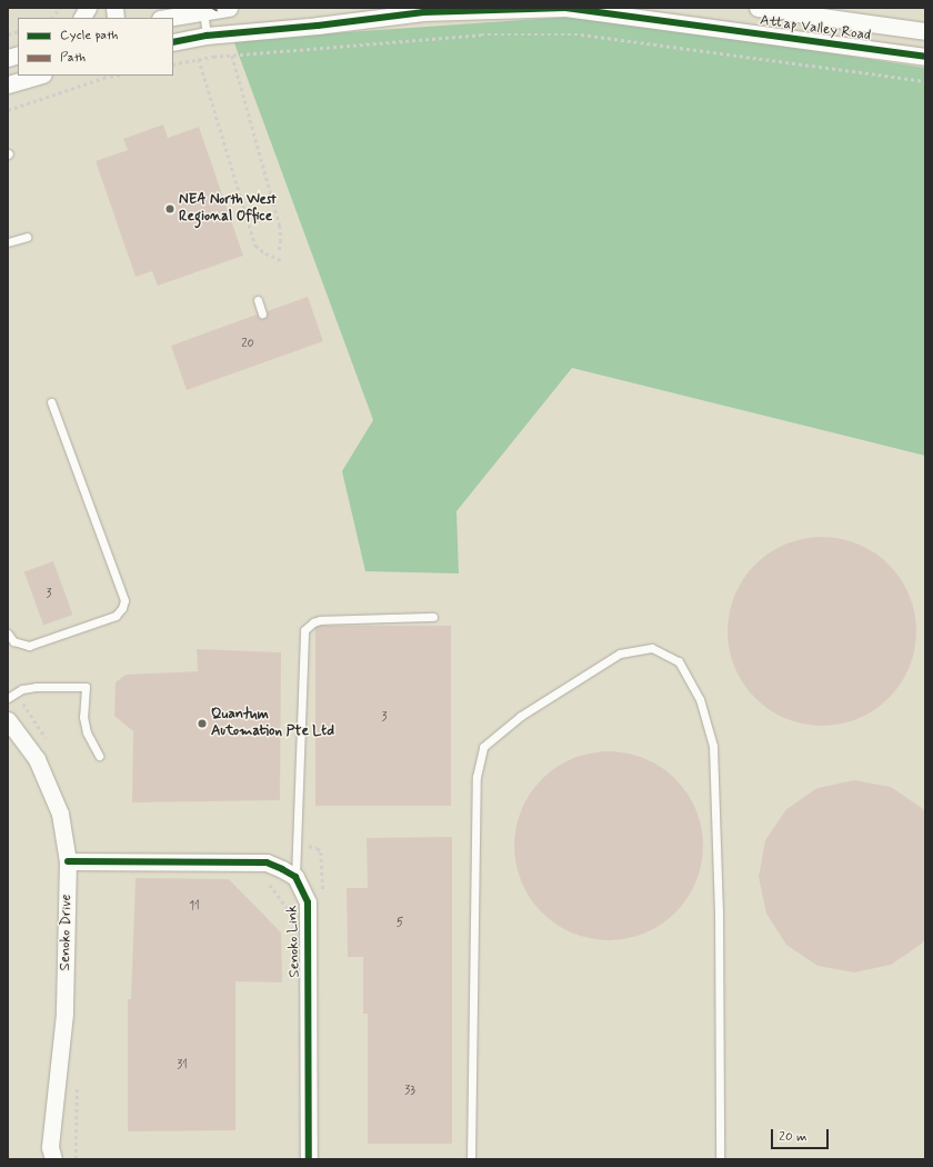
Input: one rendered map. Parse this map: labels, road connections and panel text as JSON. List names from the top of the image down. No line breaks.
{"streets":{"street":["Attap Valley Road","Senoko Drive","Senoko Link"]},"places":["NEA North West Regional Office","Quantum Automation Pte Ltd"],"house_numbers":["20","3","3","11","5","31","33"],"legend":["Cycle path","Path"],"scale_bar":"20 m"}
